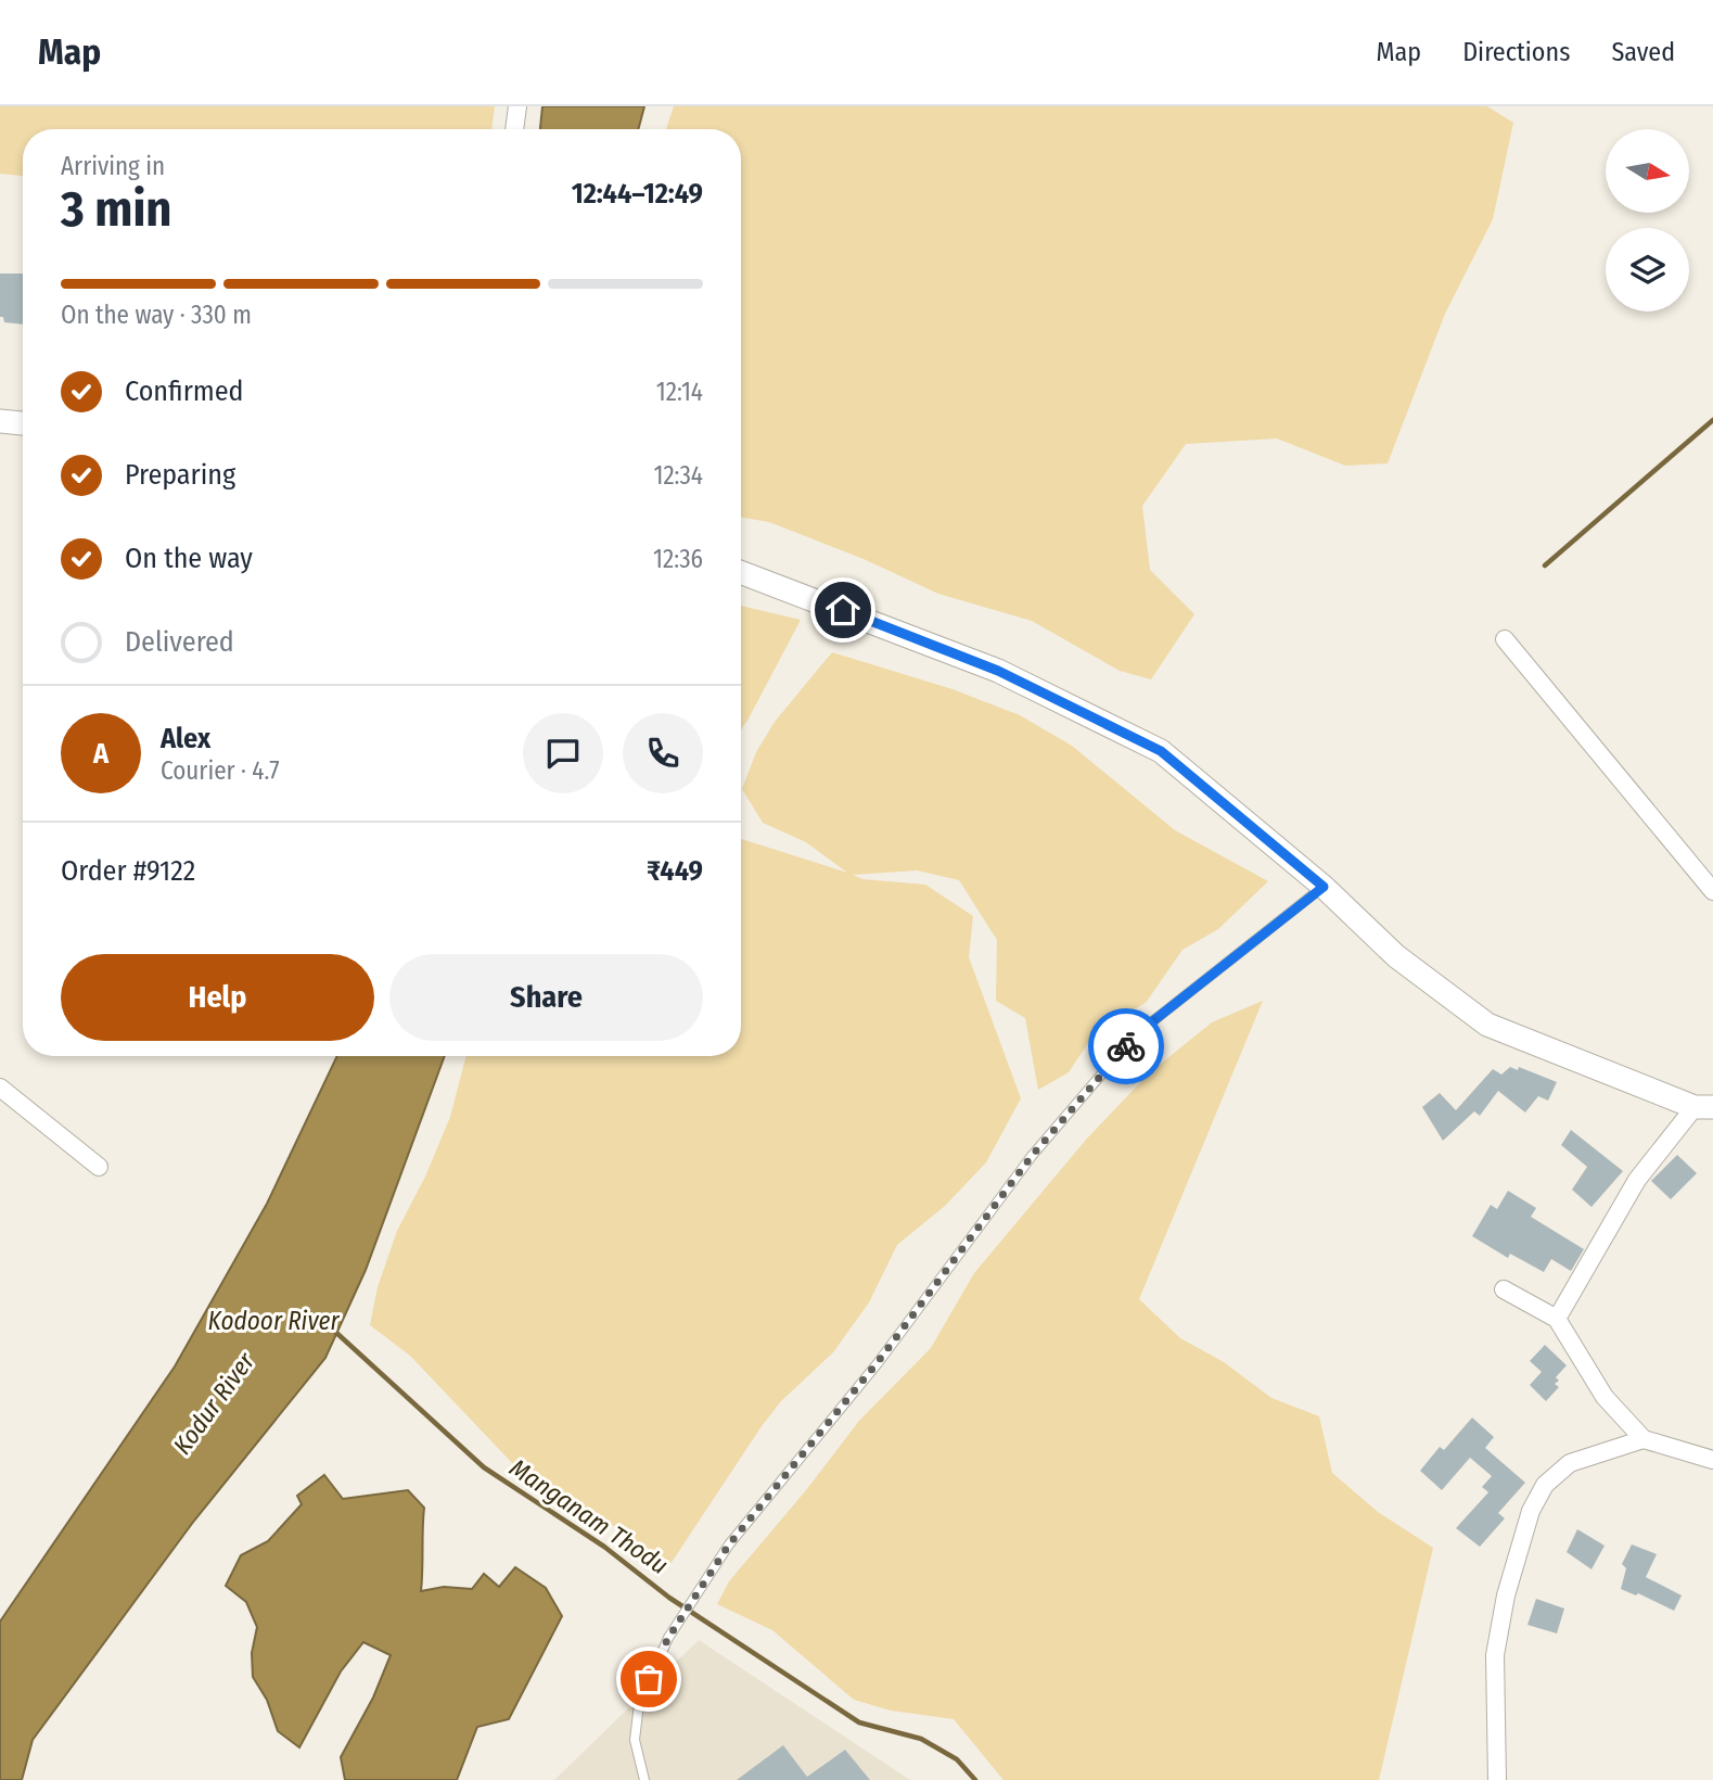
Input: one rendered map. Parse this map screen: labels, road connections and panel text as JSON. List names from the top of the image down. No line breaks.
{"water":["Kodoor River","Kodur River","Manganam Thodu"],"north":"right","page":{"header":"Map","nav":["Map","Directions","Saved"],"heading":["3 min","Arriving in","12:44–12:49"],"panel":["Alex","Courier · 4.7","Order #9122","₹449"],"bar":"On the way · 330 m","list":[["Confirmed","12:14"],["Preparing","12:34"],["On the way","12:36"],"Delivered"],"round":"A","buttons":["Help","Share"]}}
